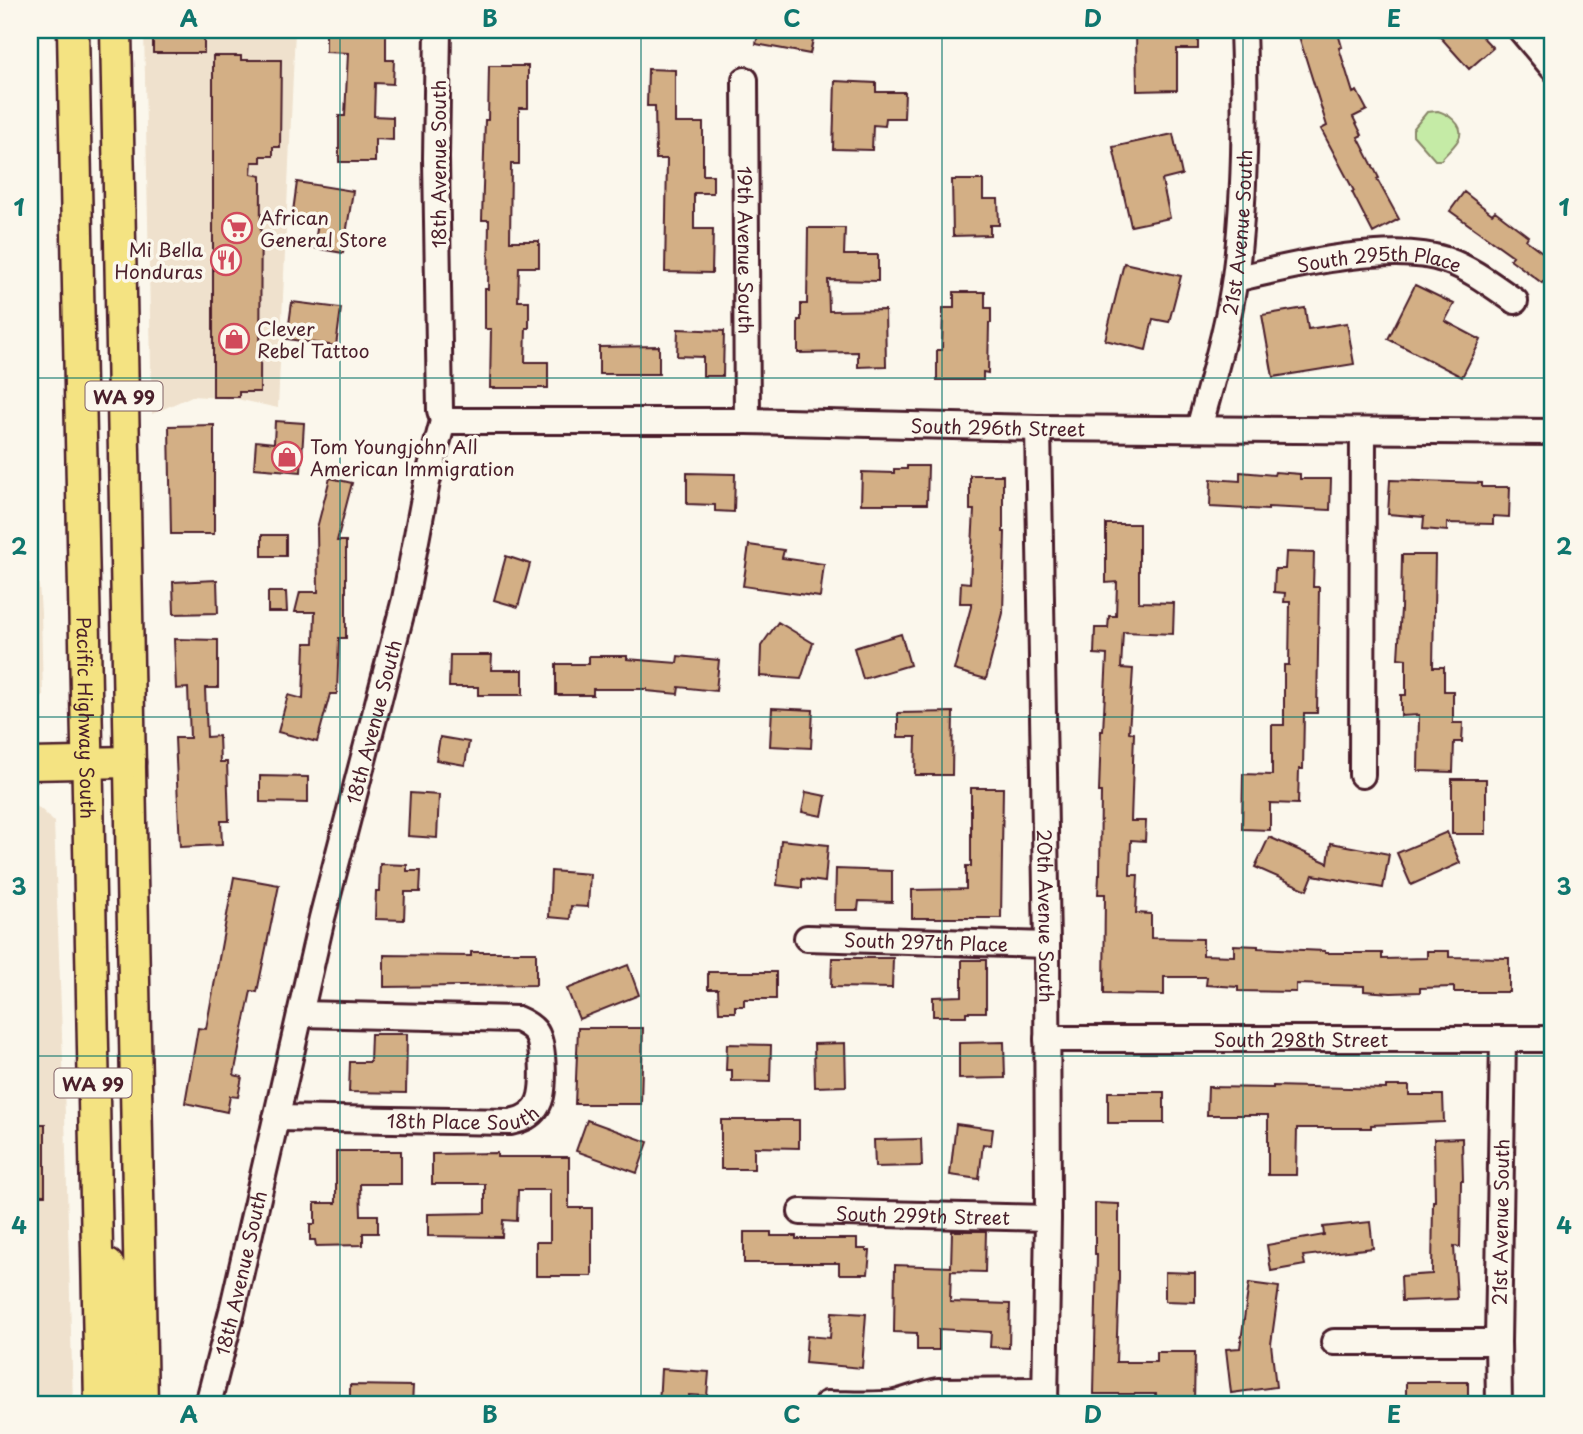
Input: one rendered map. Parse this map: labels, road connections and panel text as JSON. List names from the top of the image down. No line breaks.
{"streets":{"main road":["WA 99","Pacific Highway South"],"street":["18th Avenue South","21st Avenue South","19th Avenue South","South 295th Place","South 296th Street","20th Avenue South","South 297th Place","South 298th Street","18th Place South","South 299th Street"]},"crossings":[["18th Avenue South","South 296th Street"],["18th Avenue South","18th Place South"],["21st Avenue South","South 295th Place"],["21st Avenue South","South 296th Street"],["21st Avenue South","South 298th Street"],["19th Avenue South","South 296th Street"],["South 296th Street","20th Avenue South"],["20th Avenue South","South 297th Place"],["20th Avenue South","South 298th Street"],["20th Avenue South","South 299th Street"]],"places":{"supermarket":["African General Store"],"restaurant":["Mi Bella Honduras"],"shop":["Clever Rebel Tattoo","Tom Youngjohn All American Immigration"]},"grid":{"columns":["A","B","C","D","E"],"rows":["1","2","3","4"]}}
